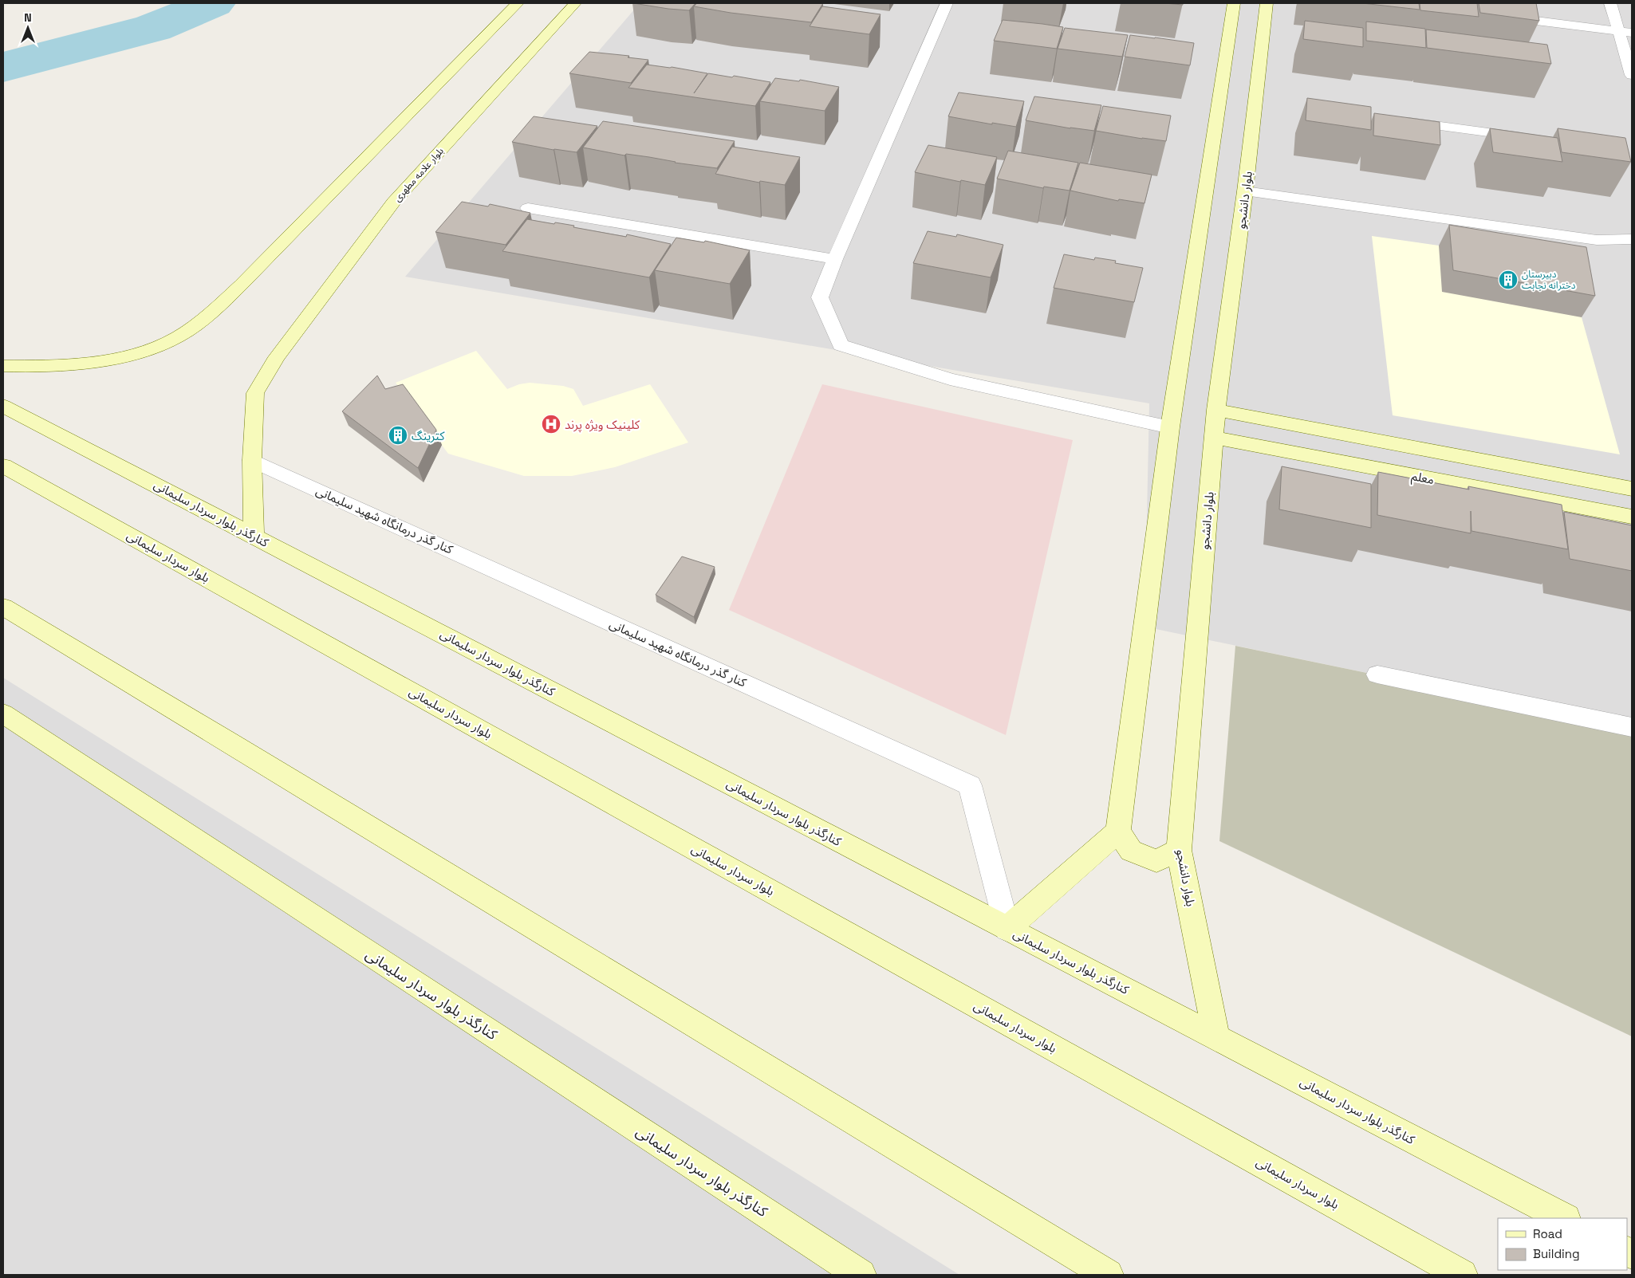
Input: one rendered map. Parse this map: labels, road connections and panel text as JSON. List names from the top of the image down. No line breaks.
{"streets":{"street":["بلوار علامه مطهری","بلوار دانشجو","معلم","کنارگذر بلوار سردار سلیمانی","کنار گذر درمانگاه شهید سلیمانی","بلوار سردار سلیمانی"]},"crossings":[["بلوار علامه مطهری","کنارگذر بلوار سردار سلیمانی"],["بلوار علامه مطهری","کنار گذر درمانگاه شهید سلیمانی"],["بلوار دانشجو","معلم"],["بلوار دانشجو","کنارگذر بلوار سردار سلیمانی"],["کنارگذر بلوار سردار سلیمانی","کنار گذر درمانگاه شهید سلیمانی"]],"places":{"building":["دبیرستان دخترانه نجابت","کترینگ"],"hospital":["کلینیک ویژه پرند"]},"legend":["Road","Building"],"north":"top"}
